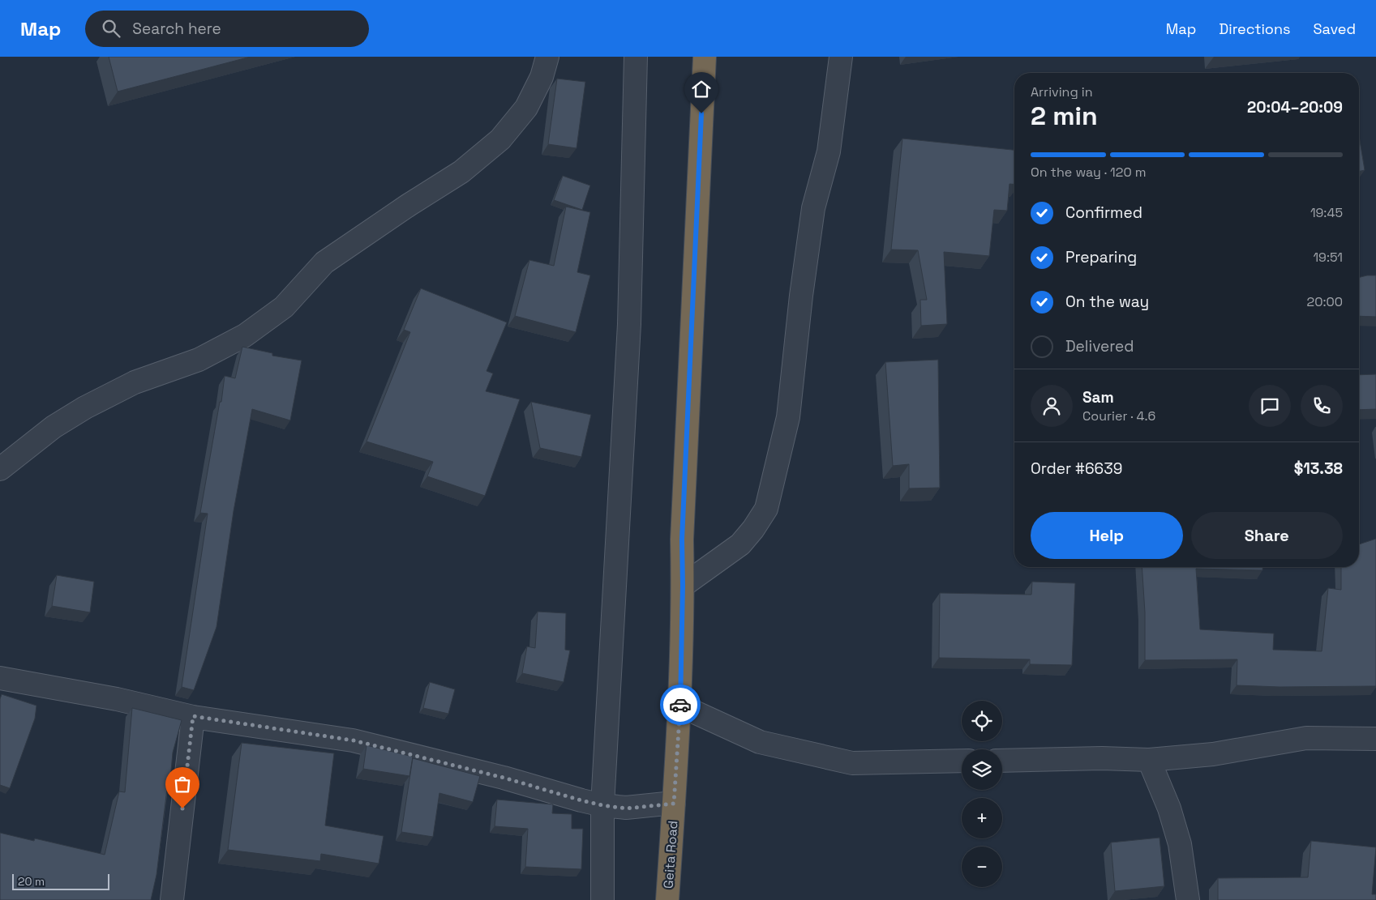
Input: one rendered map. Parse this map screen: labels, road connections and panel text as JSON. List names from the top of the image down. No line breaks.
{"streets":{"highway":["Geita Road"]},"scale_bar":"20 m","page":{"header":"Map","search":"Search here","nav":["Map","Directions","Saved"],"heading":["2 min","Arriving in","20:04–20:09"],"panel":["Sam","Courier · 4.6","Order #6639","$13.38"],"bar":"On the way · 120 m","list":[["Confirmed","19:45"],["Preparing","19:51"],["On the way","20:00"],"Delivered"],"buttons":["Help","Share"],"map_buttons":["+","−"],"scale":"20 m"}}
